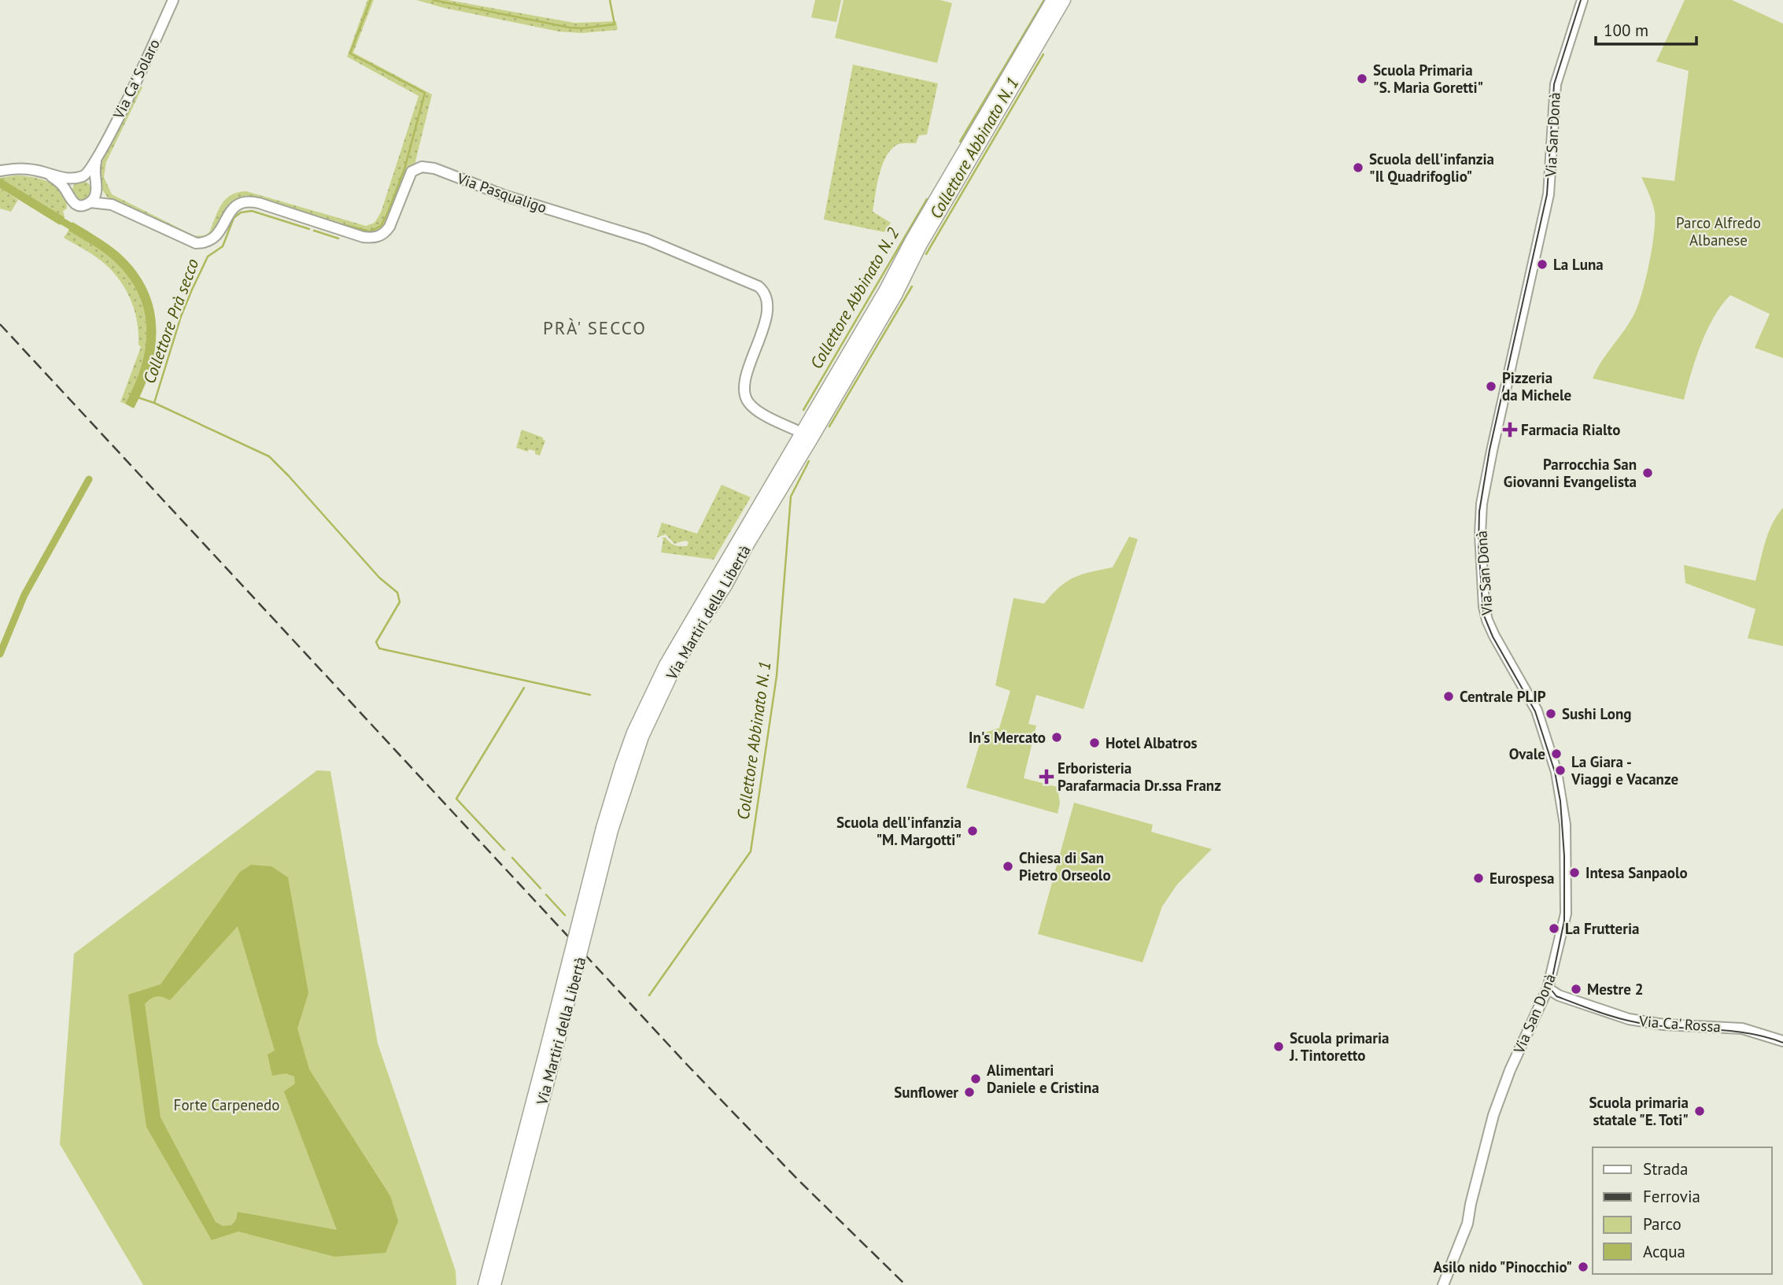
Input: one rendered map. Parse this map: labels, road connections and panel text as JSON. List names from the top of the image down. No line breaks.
{"streets":{"main road":["Via Martiri della Libertà"],"street":["Via Ca' Solaro","Via San Donà","Via Pasqualigo","Via Ca' Rossa"]},"crossings":[["Via Ca' Solaro","Via Pasqualigo"],["Via San Donà","Via Ca' Rossa"],["Via Pasqualigo","Via Martiri della Libertà"]],"districts":["PRÀ' SECCO"],"water":["Collettore Abbinato N. 1","Collettore Abbinato N. 2","Collettore Prà secco"],"parks":["Parco Alfredo Albanese","Forte Carpenedo"],"places":{"other":["Scuola Primaria \"S. Maria Goretti\"","Scuola dell'infanzia \"Il Quadrifoglio\"","La Luna","Pizzeria da Michele","Parrocchia San Giovanni Evangelista","Centrale PLIP","Sushi Long","In's Mercato","Hotel Albatros","Ovale","La Giara - Viaggi e Vacanze","Scuola dell'infanzia \"M. Margotti\"","Chiesa di San Pietro Orseolo","Intesa Sanpaolo","Eurospesa","La Frutteria","Mestre 2","Scuola primaria J. Tintoretto","Alimentari Daniele e Cristina","Sunflower","Scuola primaria statale \"E. Toti\"","Asilo nido \"Pinocchio\""],"health":["Farmacia Rialto","Erboristeria Parafarmacia Dr.ssa Franz"]},"legend":["Strada","Ferrovia","Parco","Acqua"],"scale_bar":"100 m"}
